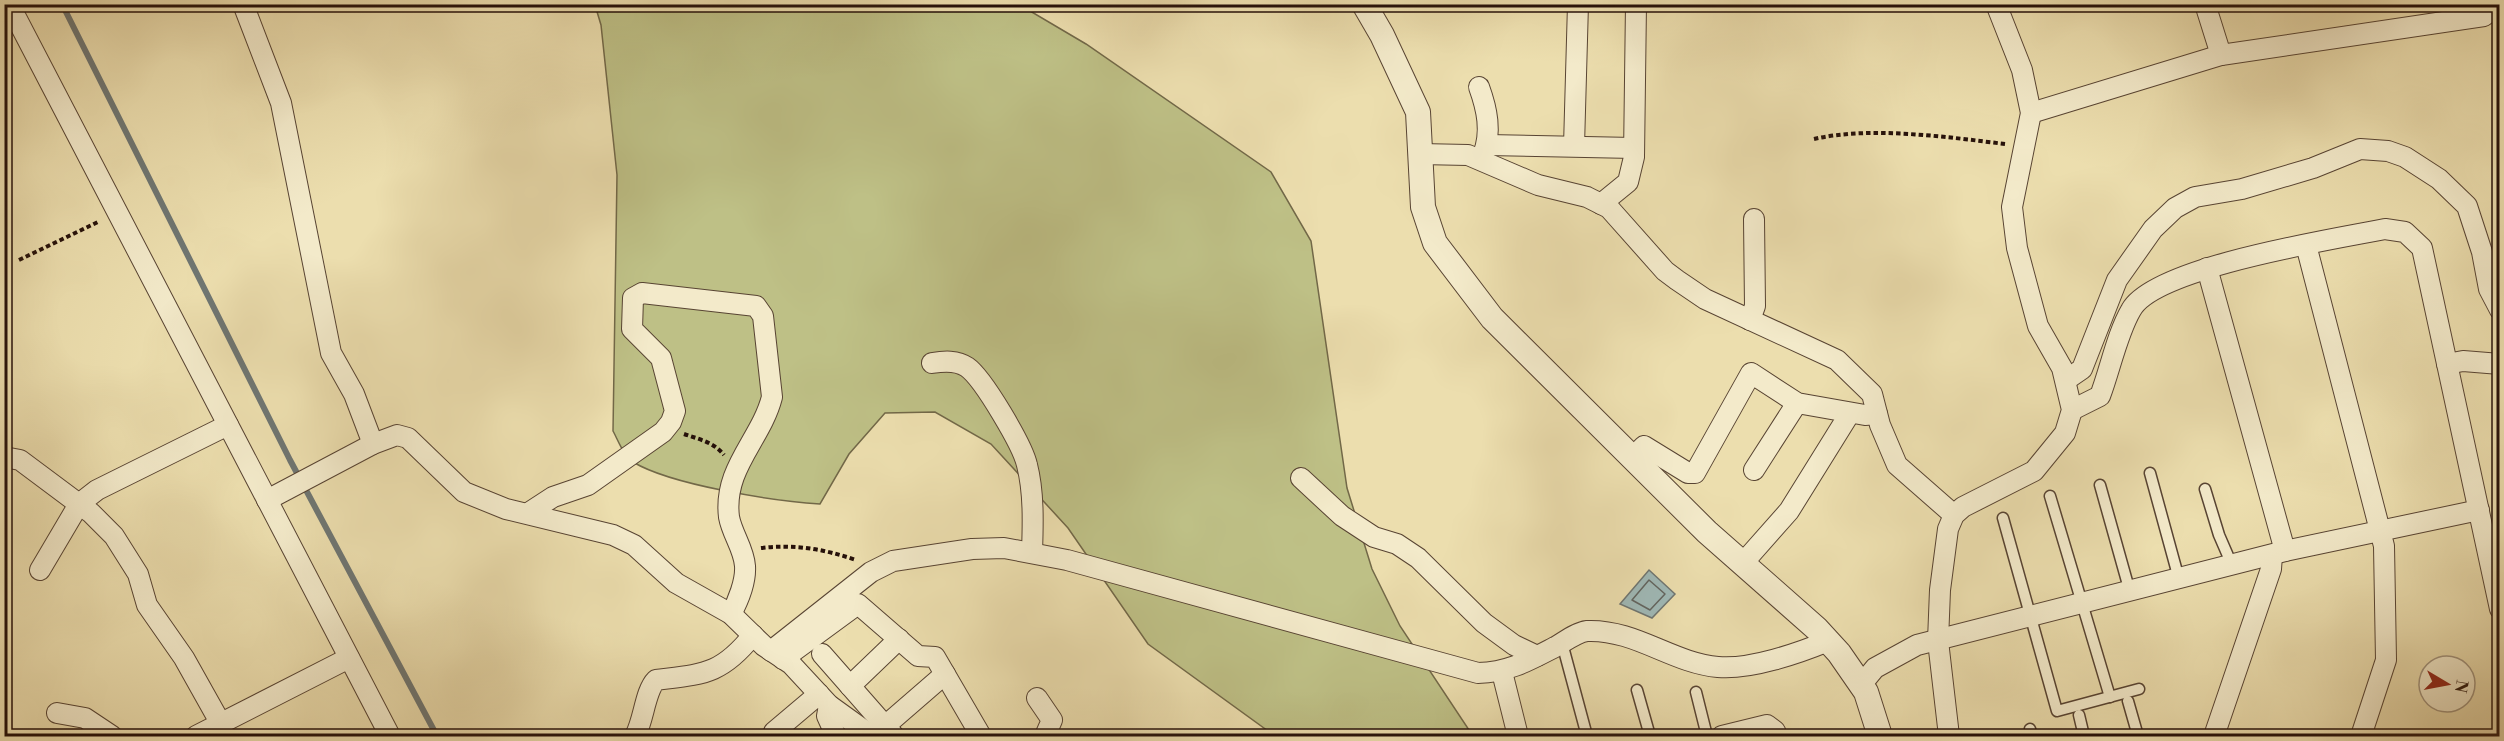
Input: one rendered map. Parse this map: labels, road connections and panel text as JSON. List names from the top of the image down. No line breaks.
{"north":"right"}
